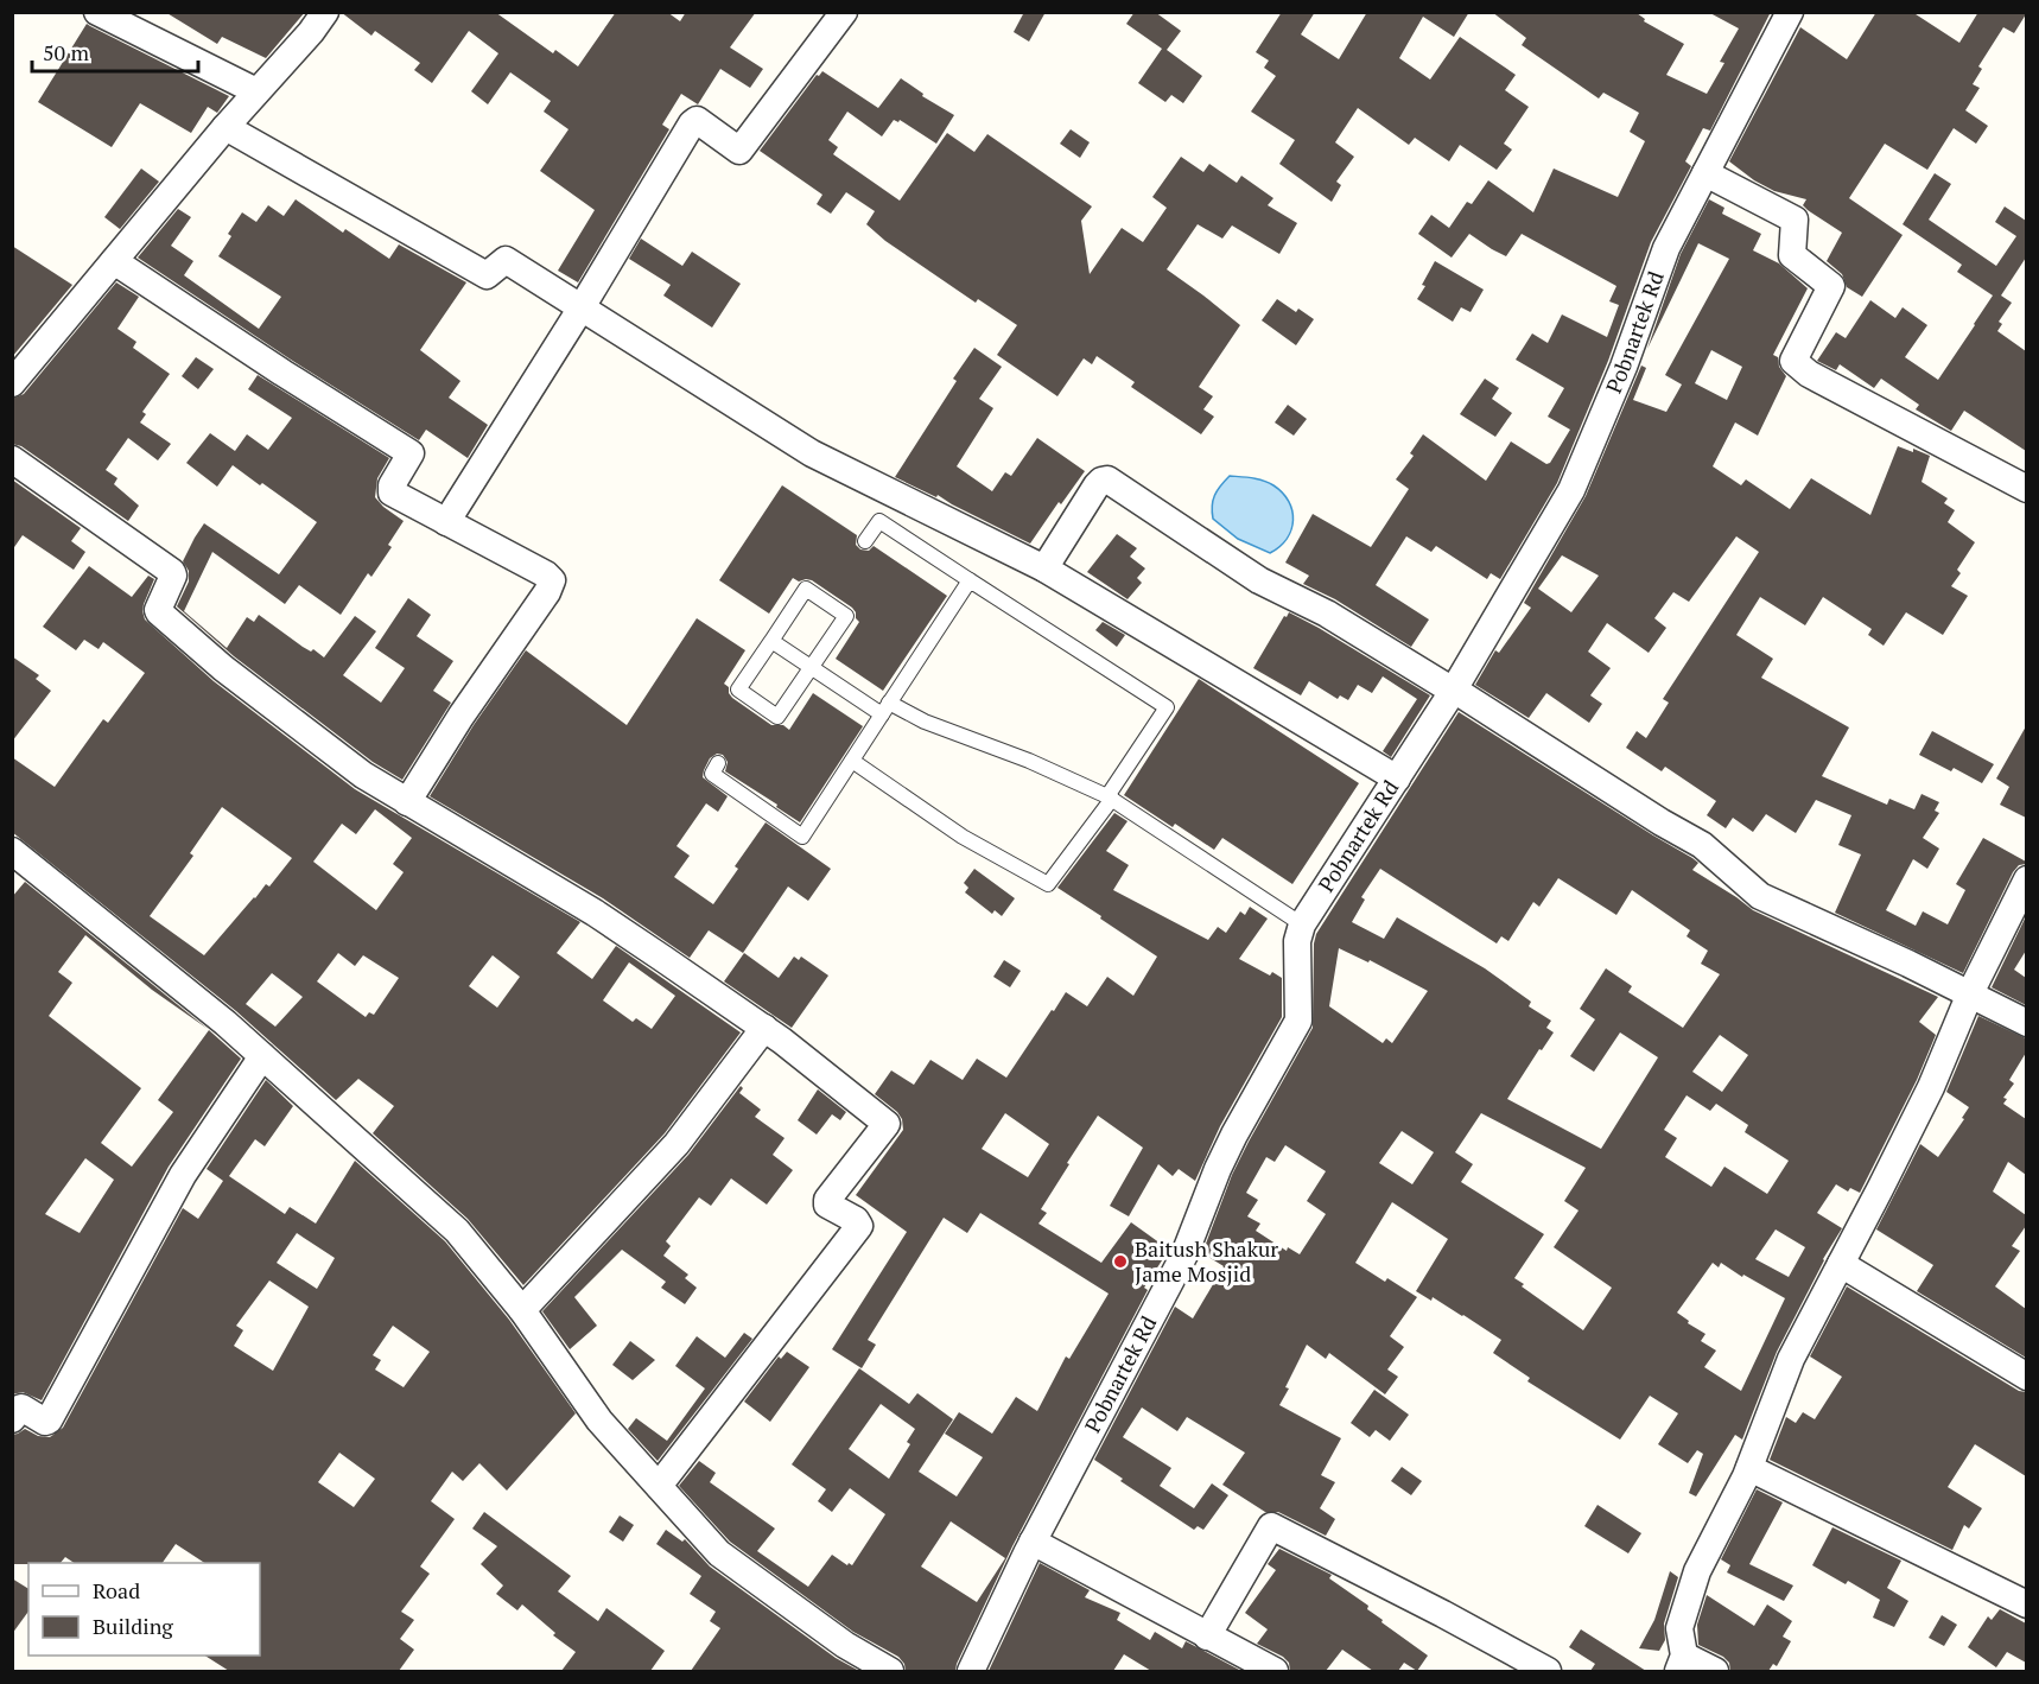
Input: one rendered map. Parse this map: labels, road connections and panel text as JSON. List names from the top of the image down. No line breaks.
{"streets":{"street":["Pobnartek Rd"]},"places":["Baitush Shakur Jame Mosjid"],"legend":["Road","Building"],"scale_bar":"50 m"}
